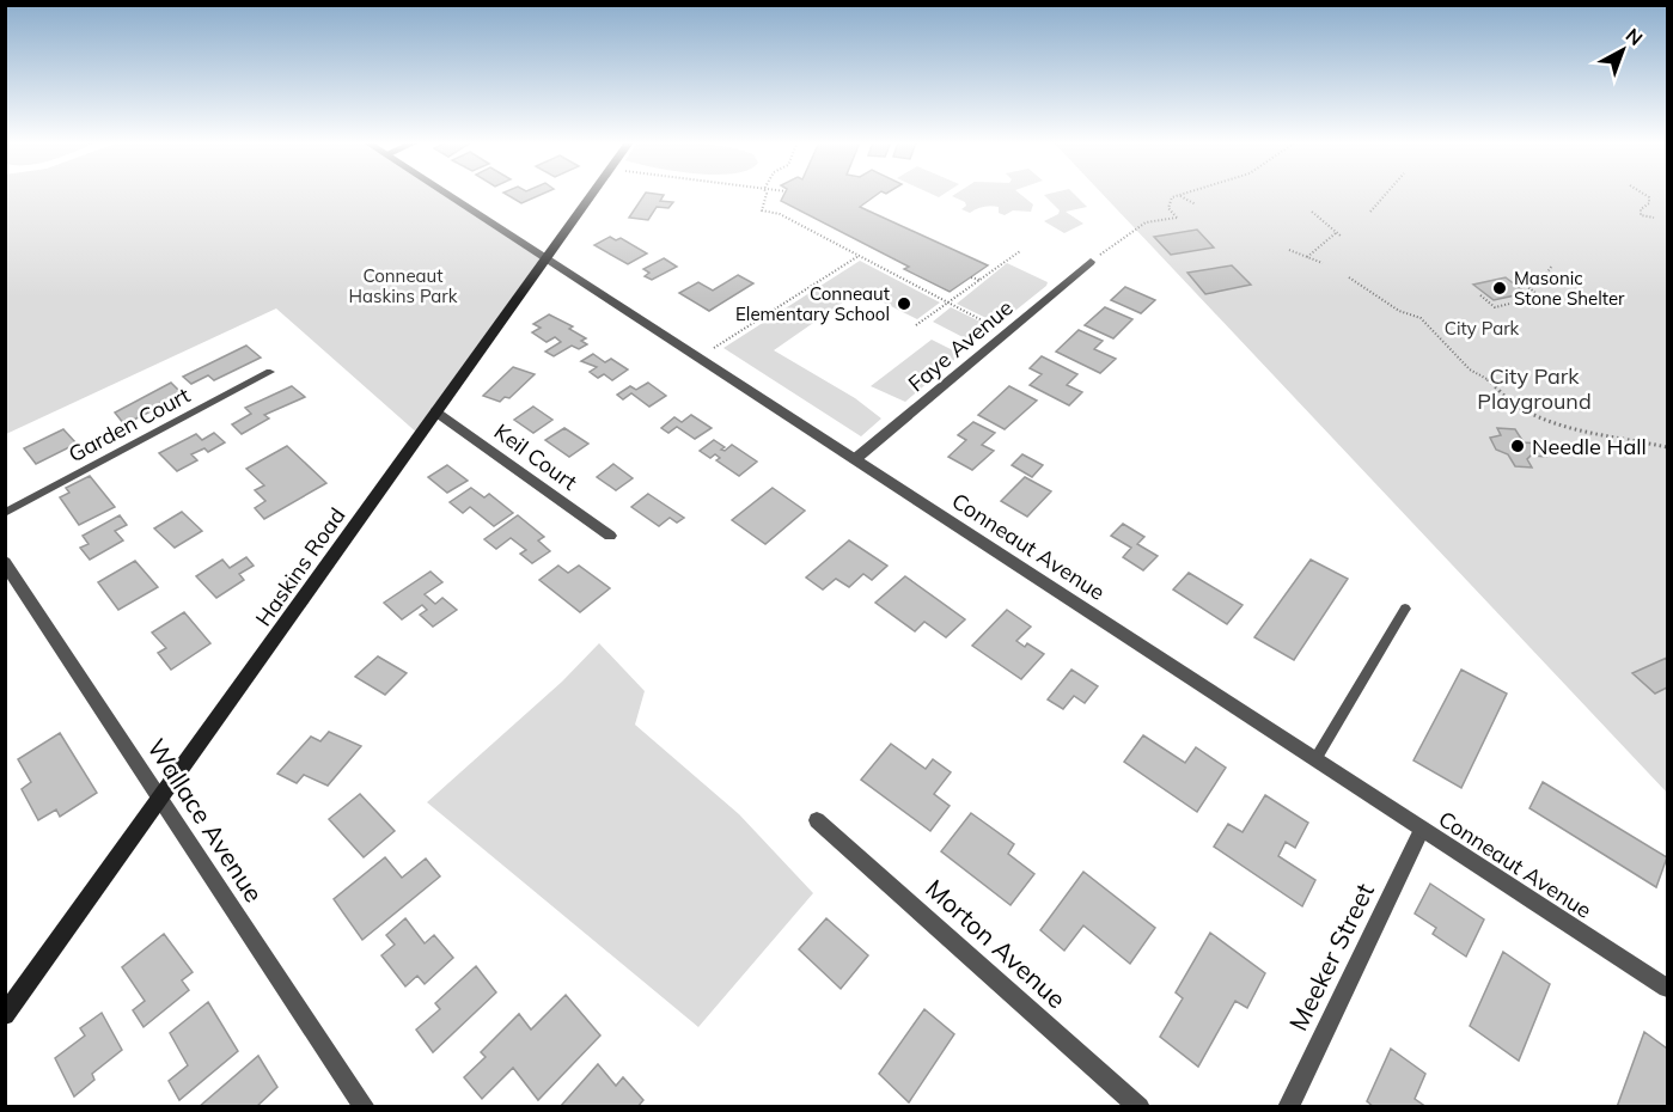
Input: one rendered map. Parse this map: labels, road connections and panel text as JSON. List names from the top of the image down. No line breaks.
{"streets":{"main road":["Haskins Road"],"street":["Faye Avenue","Keil Court","Conneaut Avenue","Wallace Avenue","Morton Avenue","Meeker Street"],"lane":["Garden Court"]},"crossings":[["Faye Avenue","Conneaut Avenue"],["Keil Court","Haskins Road"],["Conneaut Avenue","Haskins Road"],["Conneaut Avenue","Meeker Street"],["Haskins Road","Wallace Avenue"]],"parks":["Conneaut Haskins Park","City Park","City Park Playground"],"places":["Masonic Stone Shelter","Conneaut Elementary School","Needle Hall"],"north":"top right"}
